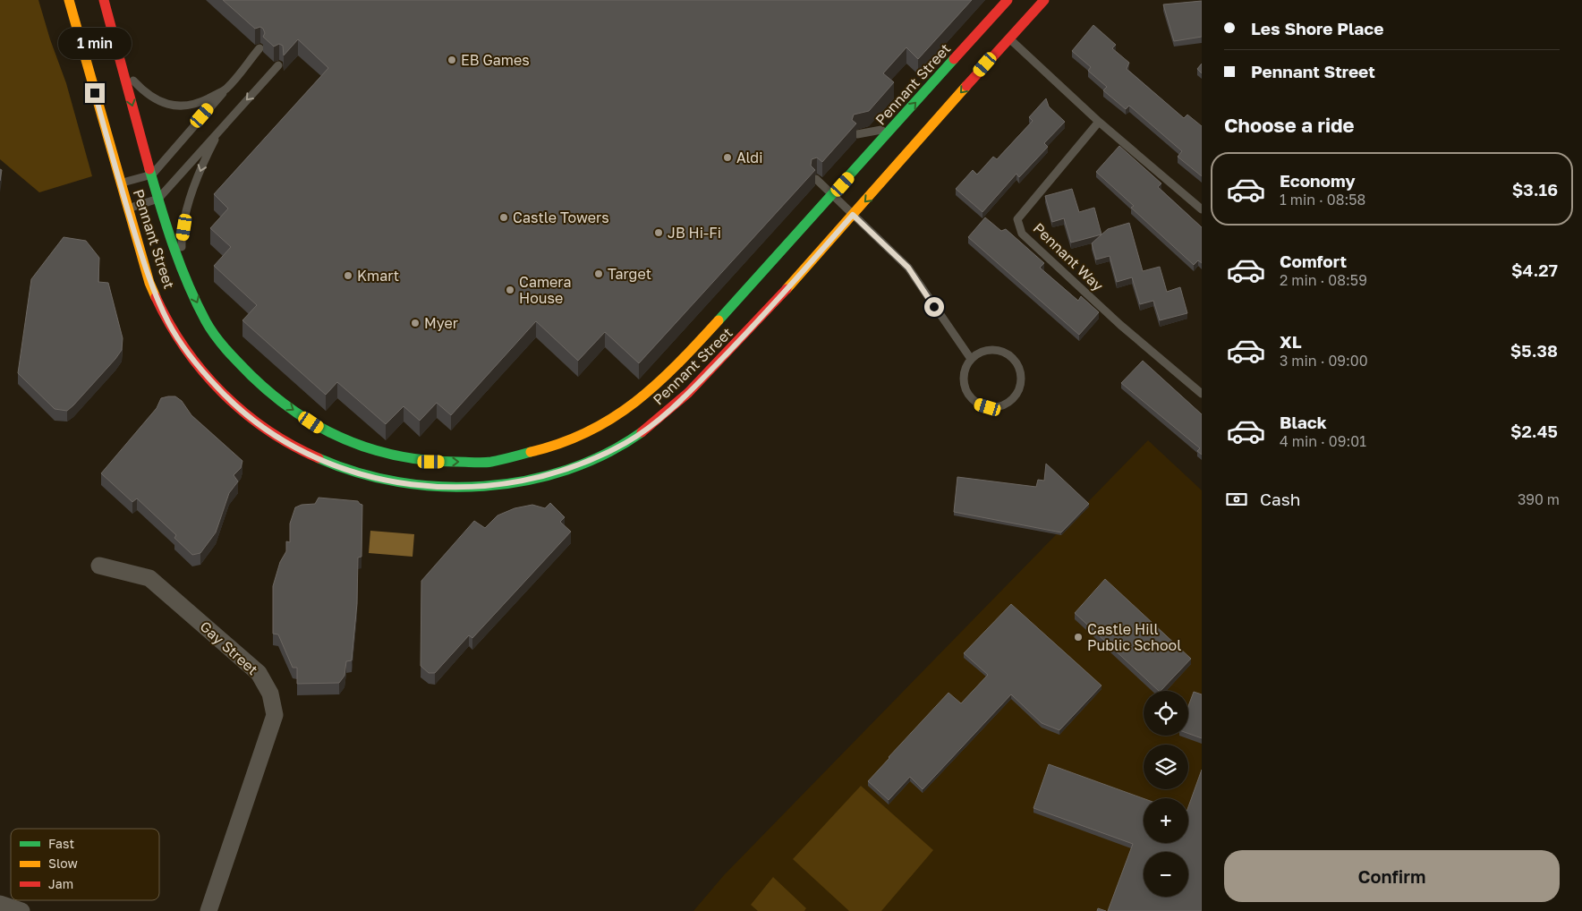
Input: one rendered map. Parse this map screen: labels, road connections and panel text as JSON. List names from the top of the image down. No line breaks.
{"streets":{"main road":["Pennant Street"],"street":["Gay Street"],"lane":["Pennant Way"]},"places":["EB Games","Aldi","Castle Towers","JB Hi-Fi","Target","Kmart","Camera House","Myer","Castle Hill Public School"],"legend":["Fast","Slow","Jam"],"page":{"banner":["Les Shore Place","Pennant Street"],"bubble":"1 min","heading":"Choose a ride","list":[{"name":"Economy","note":"1 min · 08:58","value":"$3.16"},{"name":"Comfort","note":"2 min · 08:59","value":"$4.27"},{"name":"XL","note":"3 min · 09:00","value":"$5.38"},{"name":"Black","note":"4 min · 09:01","value":"$2.45"}],"pay":["Cash","390 m"],"map_buttons":["+","−"],"buttons":"Confirm"}}
